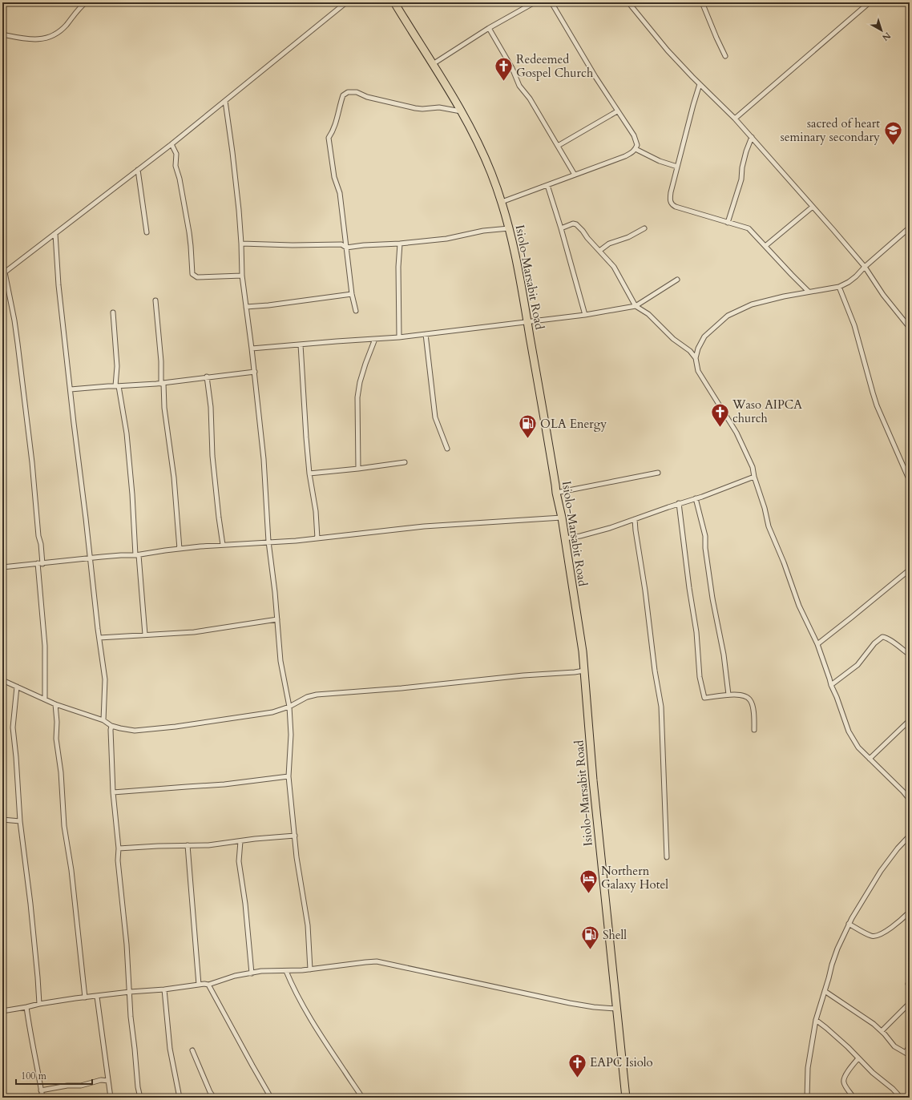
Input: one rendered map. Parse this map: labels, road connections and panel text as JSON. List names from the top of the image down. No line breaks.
{"streets":{"highway":["Isiolo-Marsabit Road"]},"places":{"church":["Redeemed Gospel Church","Waso AIPCA church","EAPC Isiolo"],"school or university":["sacred of heart seminary secondary"],"fuel station":["OLA Energy","Shell"],"hotel":["Northern Galaxy Hotel"]},"scale_bar":"100 m","north":"bottom right"}
